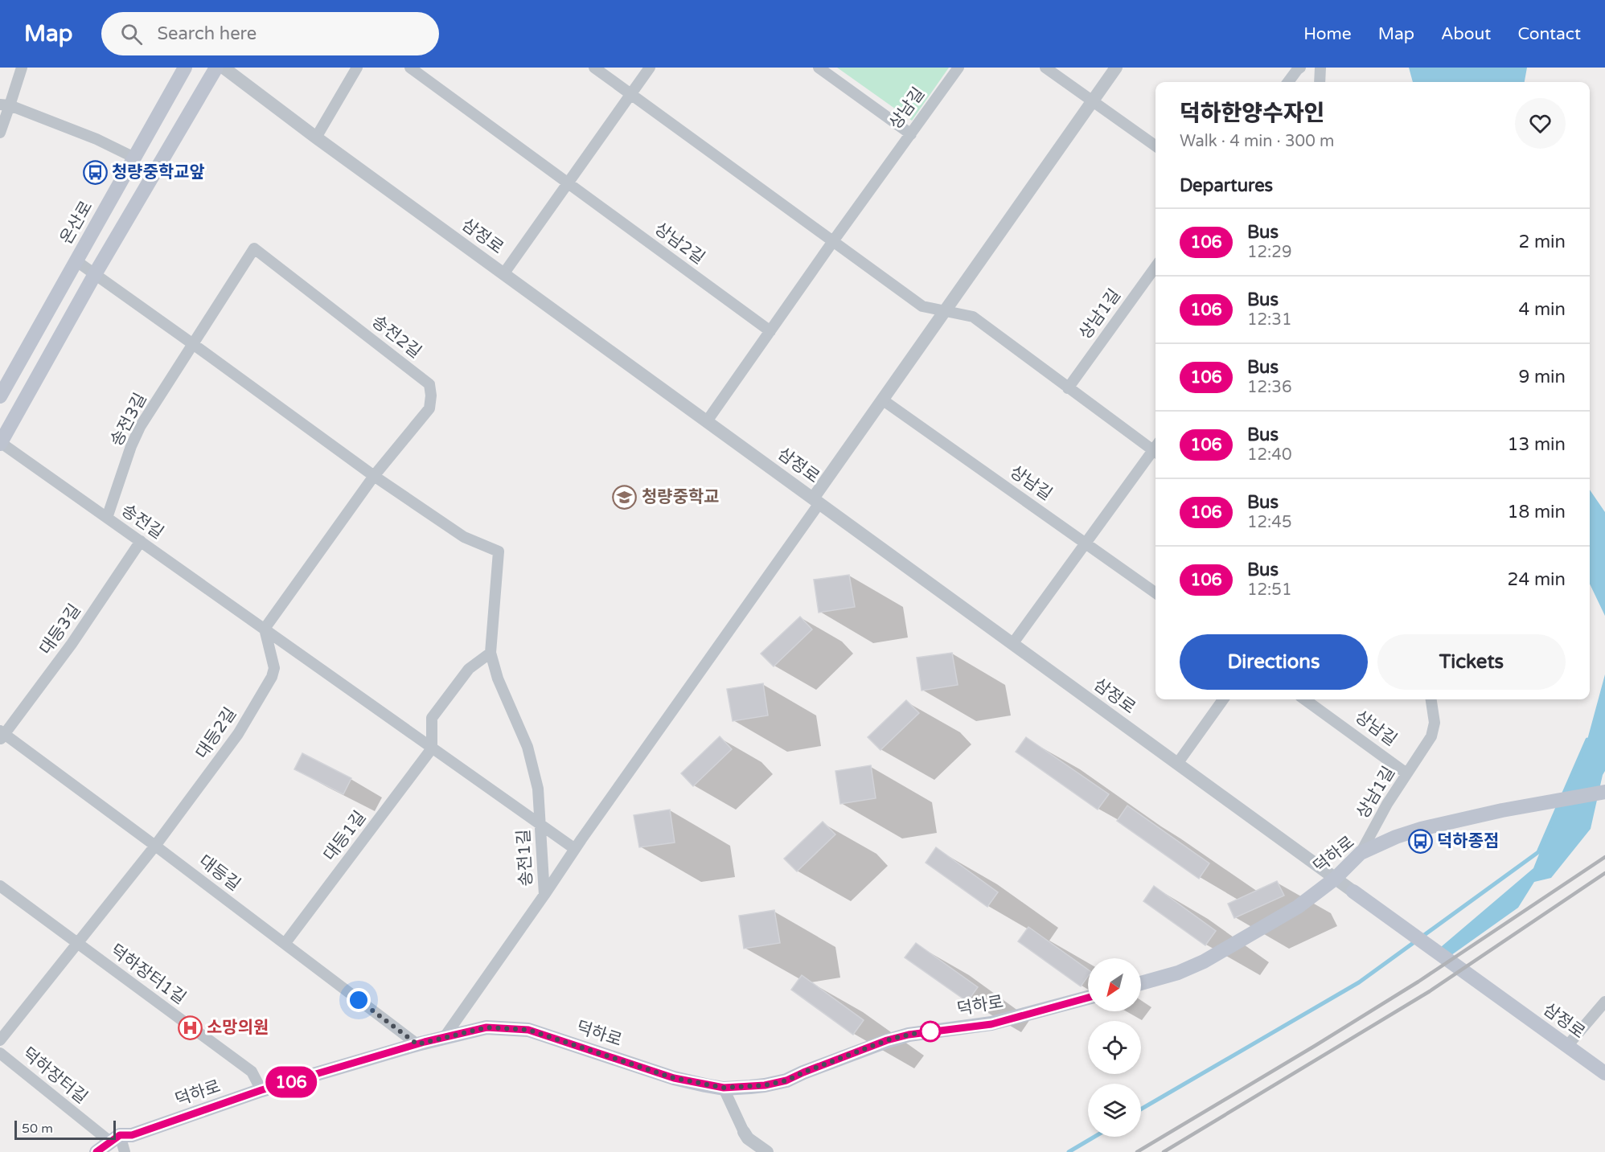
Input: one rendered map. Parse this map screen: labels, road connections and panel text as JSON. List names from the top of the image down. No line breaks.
{"streets":{"main road":["온산로","삼정로","덕하로"],"street":["상남길","상남2길","상남1길","송전2길","송전3길","송전길","대등3길","대등2길","대등1길","송전1길","대등길","덕하장터1길","덕하장터길"]},"crossings":[["상남길","삼정로"],["상남길","상남2길"],["상남길","상남1길"],["삼정로","덕하로"],["상남1길","덕하로"],["송전2길","송전3길"],["송전2길","송전길"],["송전2길","대등2길"],["송전2길","송전1길"],["송전3길","송전길"],["송전길","대등3길"],["송전길","대등2길"],["송전길","대등1길"],["송전길","송전1길"],["대등3길","대등길"],["대등2길","대등길"],["대등1길","대등길"],["덕하로","송전1길"],["덕하로","대등길"],["덕하로","덕하장터1길"],["덕하로","덕하장터길"]],"places":{"bus stop":["청량중학교앞","덕하종점"],"school or university":["청량중학교"],"hospital":["소망의원"]},"lines":["bus line 106"],"scale_bar":"50 m","north":"bottom left","page":{"header":"Map","search":"Search here","nav":["Home","Map","About","Contact"],"on_map":"106","heading":[["덕하한양수자인","Walk · 4 min · 300 m"],"Departures"],"list":[{"mark":"106","name":"Bus","note":"12:29","value":"2 min"},{"mark":"106","name":"Bus","note":"12:31","value":"4 min"},{"mark":"106","name":"Bus","note":"12:36","value":"9 min"},{"mark":"106","name":"Bus","note":"12:40","value":"13 min"},{"mark":"106","name":"Bus","note":"12:45","value":"18 min"},{"mark":"106","name":"Bus","note":"12:51","value":"24 min"}],"buttons":["Directions","Tickets"],"scale":"50 m"}}
